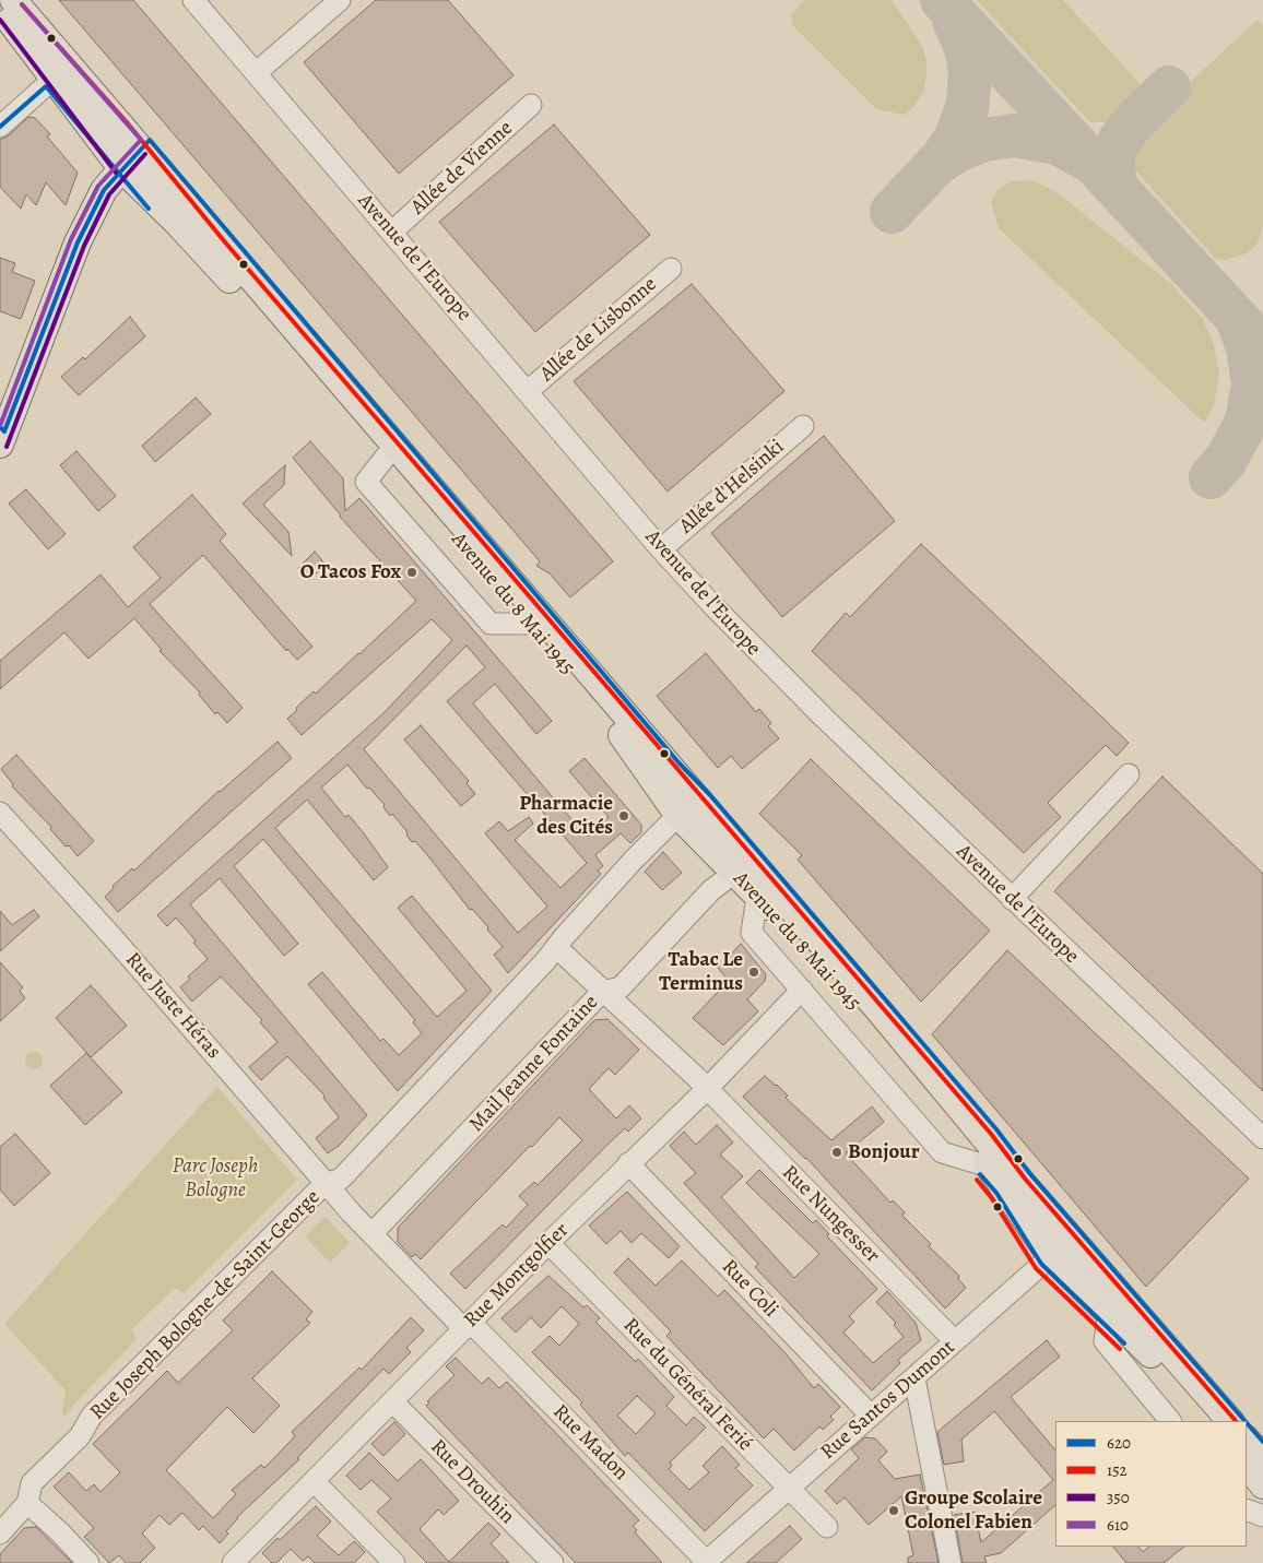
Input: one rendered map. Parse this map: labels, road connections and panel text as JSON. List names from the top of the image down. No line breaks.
{"streets":{"main road":["Avenue du 8 Mai 1945"],"street":["Allée de Vienne","Avenue de l'Europe","Allée de Lisbonne","Allée d'Helsinki","Rue Juste Héras","Mail Jeanne Fontaine","Rue Nungesser","Rue Montgolfier","Rue Coli","Rue Joseph Bologne-de-Saint-George","Rue du Général Ferié","Rue Santos Dumont","Rue Madon","Rue Drouhin"]},"crossings":[["Allée de Vienne","Avenue de l'Europe"],["Avenue de l'Europe","Allée de Lisbonne"],["Avenue de l'Europe","Allée d'Helsinki"],["Avenue du 8 Mai 1945","Rue Santos Dumont"],["Rue Juste Héras","Mail Jeanne Fontaine"],["Rue Juste Héras","Rue Joseph Bologne-de-Saint-George"],["Rue Juste Héras","Rue Madon"],["Mail Jeanne Fontaine","Rue Nungesser"],["Mail Jeanne Fontaine","Rue Madon"],["Rue Nungesser","Rue Montgolfier"],["Rue Nungesser","Rue Santos Dumont"],["Rue Montgolfier","Rue Coli"],["Rue Montgolfier","Rue du Général Ferié"],["Rue Montgolfier","Rue Madon"],["Rue Montgolfier","Rue Drouhin"],["Rue Coli","Rue Santos Dumont"],["Rue du Général Ferié","Rue Santos Dumont"],["Rue Santos Dumont","Rue Madon"]],"parks":["Parc Joseph Bologne"],"places":["O Tacos Fox","Pharmacie des Cités","Tabac Le Terminus","Bonjour","Groupe Scolaire Colonel Fabien"],"lines":["transit line 152","transit line 610","transit line 350","transit line 620"],"legend":["620","152","350","610"]}
